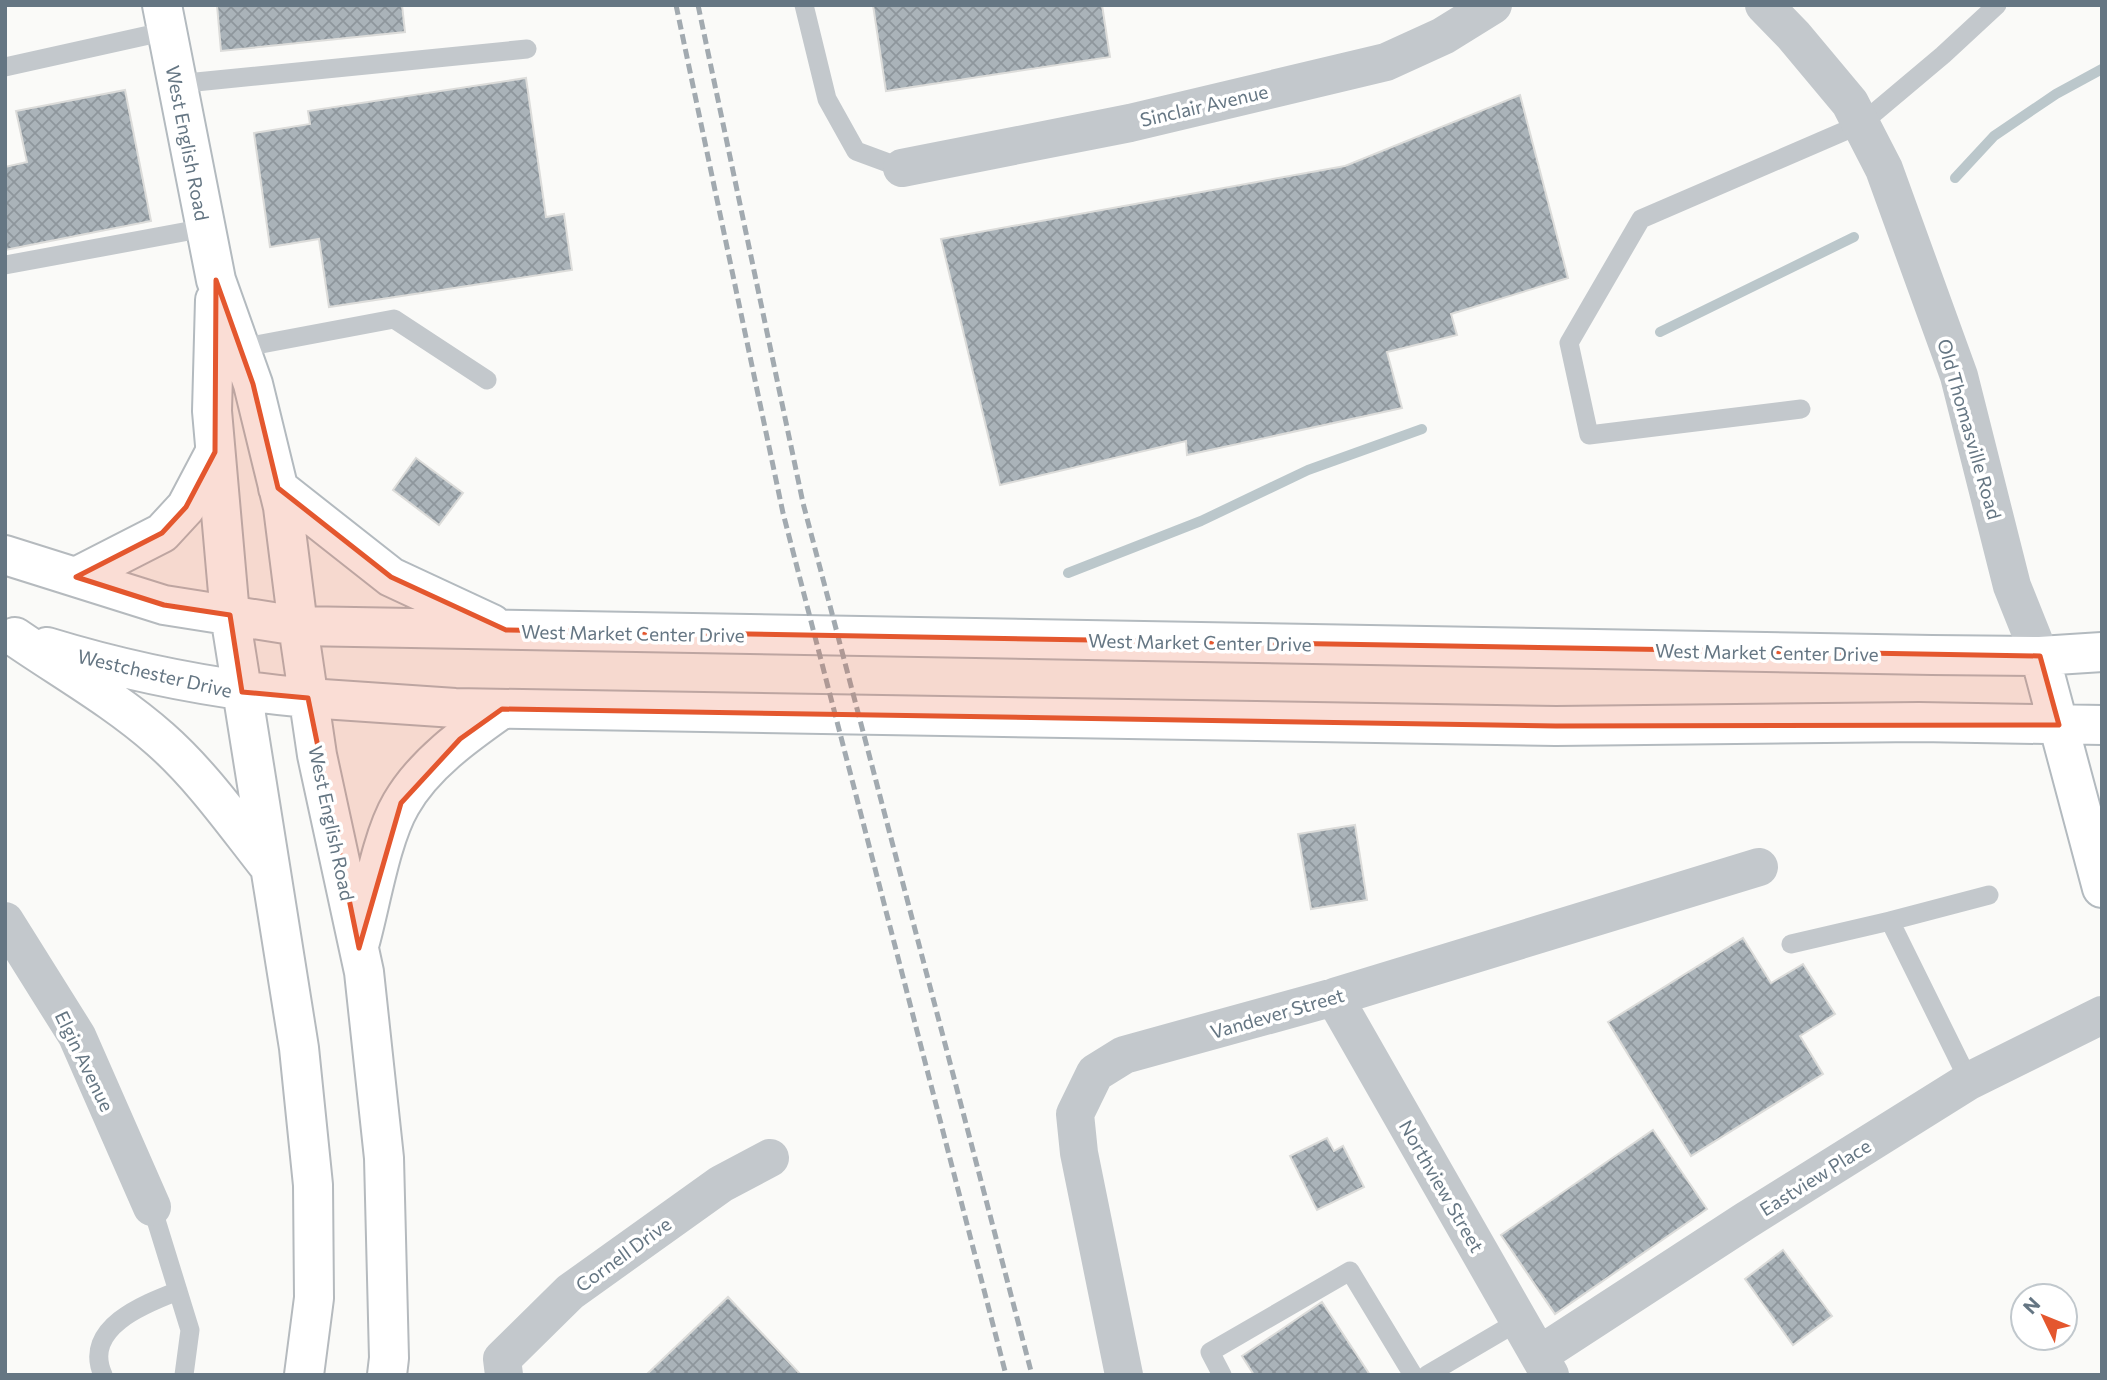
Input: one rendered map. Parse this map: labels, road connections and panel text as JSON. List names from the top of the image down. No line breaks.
{"streets":{"main road":["West English Road","Old Thomasville Road","West Market Center Drive","Westchester Drive"],"street":["Sinclair Avenue","Vandever Street","Elgin Avenue","Eastview Place","Northview Street","Cornell Drive"]},"crossings":[["West English Road","West Market Center Drive"],["West English Road","Westchester Drive"],["Old Thomasville Road","West Market Center Drive"],["Vandever Street","Northview Street"],["Eastview Place","Northview Street"]],"north":"top left"}
